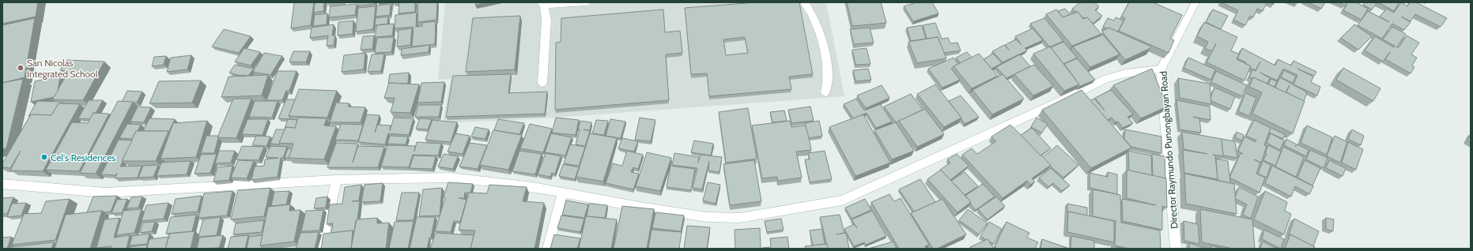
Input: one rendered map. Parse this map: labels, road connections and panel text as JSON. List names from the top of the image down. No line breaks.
{"streets":{"street":["Director Raymundo Punongbayan Road"]},"places":["San Nicolas Integrated School","Cel's Residences"]}
